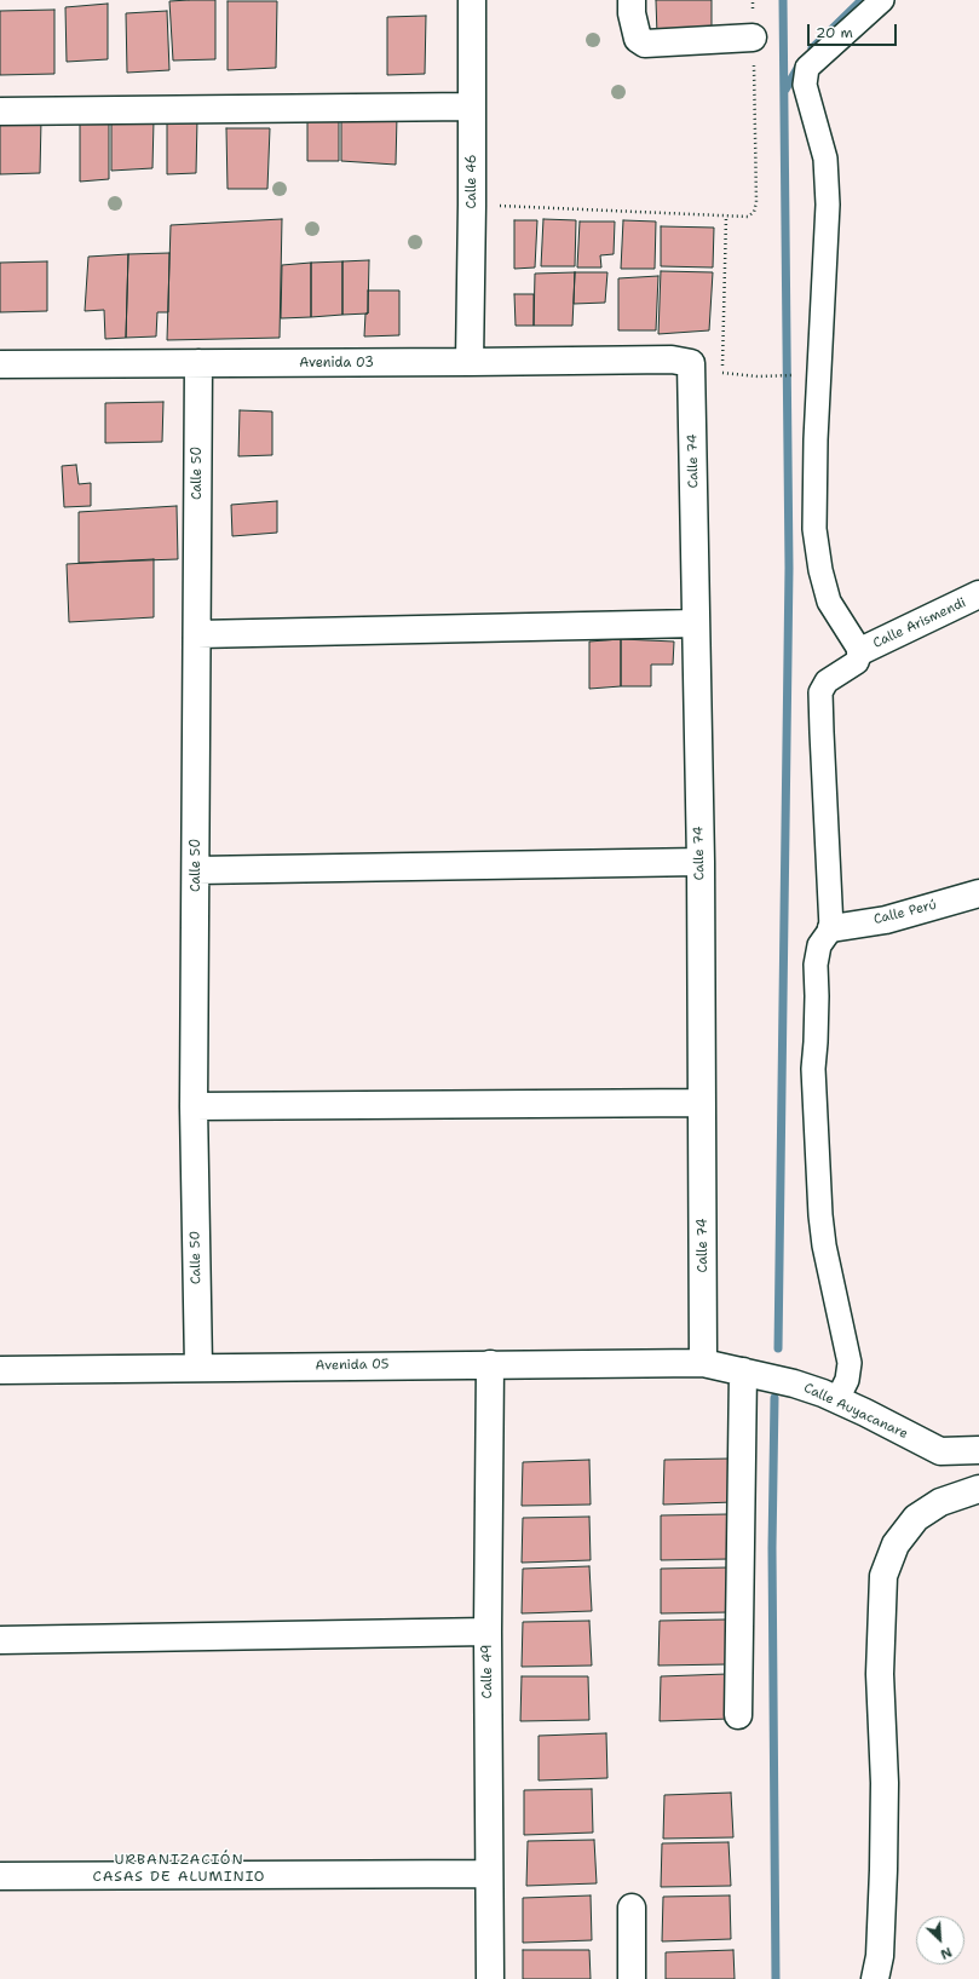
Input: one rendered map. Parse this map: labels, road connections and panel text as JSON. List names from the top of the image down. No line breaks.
{"streets":{"street":["Calle 46","Avenida 03","Calle 74","Calle 50","Calle Arismendi","Calle Perú","Avenida 05","Calle Auyacanare","Calle 49"]},"crossings":[["Calle 46","Avenida 03"],["Avenida 03","Calle 74"],["Avenida 03","Calle 50"],["Calle 74","Avenida 05"],["Calle 74","Calle Auyacanare"],["Calle 50","Avenida 05"],["Avenida 05","Calle Auyacanare"],["Avenida 05","Calle 49"]],"districts":["URBANIZACIÓN CASAS DE ALUMINIO"],"scale_bar":"20 m","north":"bottom right"}
